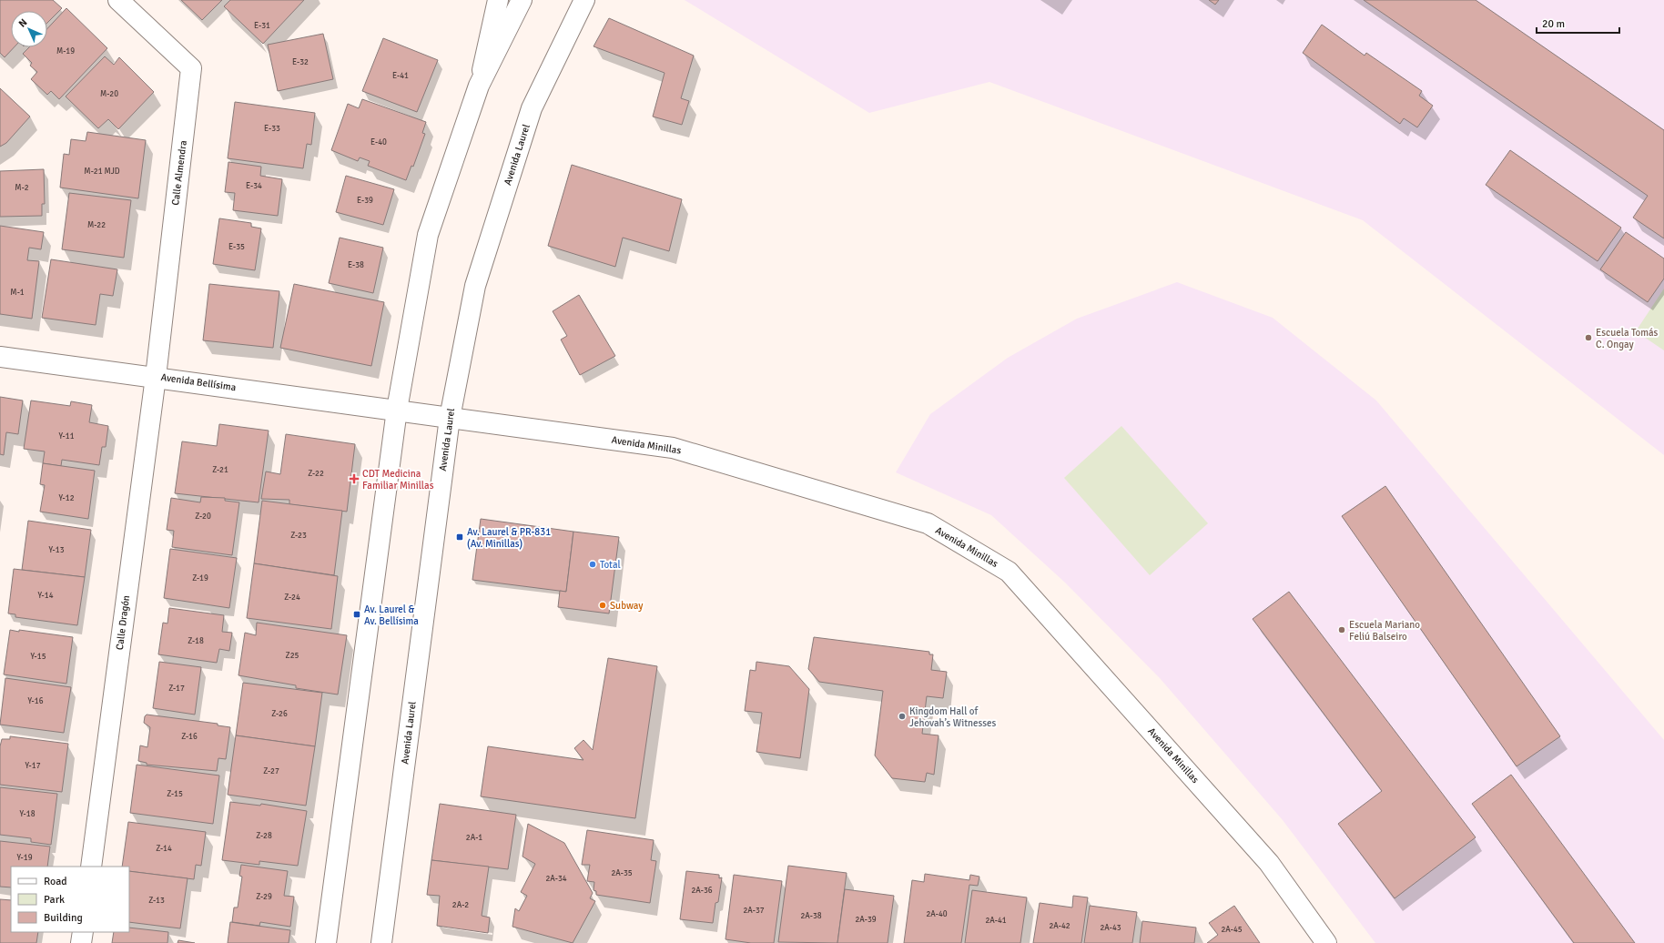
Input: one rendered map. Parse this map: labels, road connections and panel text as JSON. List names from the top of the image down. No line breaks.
{"streets":{"street":["Avenida Laurel","Calle Almendra","Avenida Bellísima","Avenida Minillas","Calle Dragón"]},"crossings":[["Avenida Laurel","Avenida Bellísima"],["Avenida Laurel","Avenida Minillas"],["Calle Almendra","Avenida Bellísima"],["Calle Almendra","Calle Dragón"],["Avenida Bellísima","Avenida Minillas"],["Avenida Bellísima","Calle Dragón"]],"places":{"other":["Escuela Tomás C. Ongay","Total","Subway","Escuela Mariano Feliú Balseiro","Kingdom Hall of Jehovah’s Witnesses"],"health":["CDT Medicina Familiar Minillas"],"transit":["Av. Laurel & PR-831 (Av. Minillas)","Av. Laurel & Av. Bellísima"]},"house_numbers":["E-31","M-19","E-32","E-41","M-20","E-33","E-40","M-21 MJD","E-34","M-2","E-39","M-22","E-35","E-38","M-1","Y-11","Z-21","Z-22","Y-12","Z-20","Z-23","Y-13","Z-19","Y-14","Z-24","Z-18","Z25","Y-15","Z-17","Y-16","Z-26","Z-16","Y-17","Z-27","Z-15","Y-18","Z-28","2A-1","Z-14","Y-19","2A-35","2A-34","2A-36","Z-29","Z-13","2A-2","2A-37","2A-40","2A-38","2A-39","2A-41","2A-42","2A-43","2A-45"],"legend":["Road","Park","Building"],"scale_bar":"20 m","north":"top left"}
